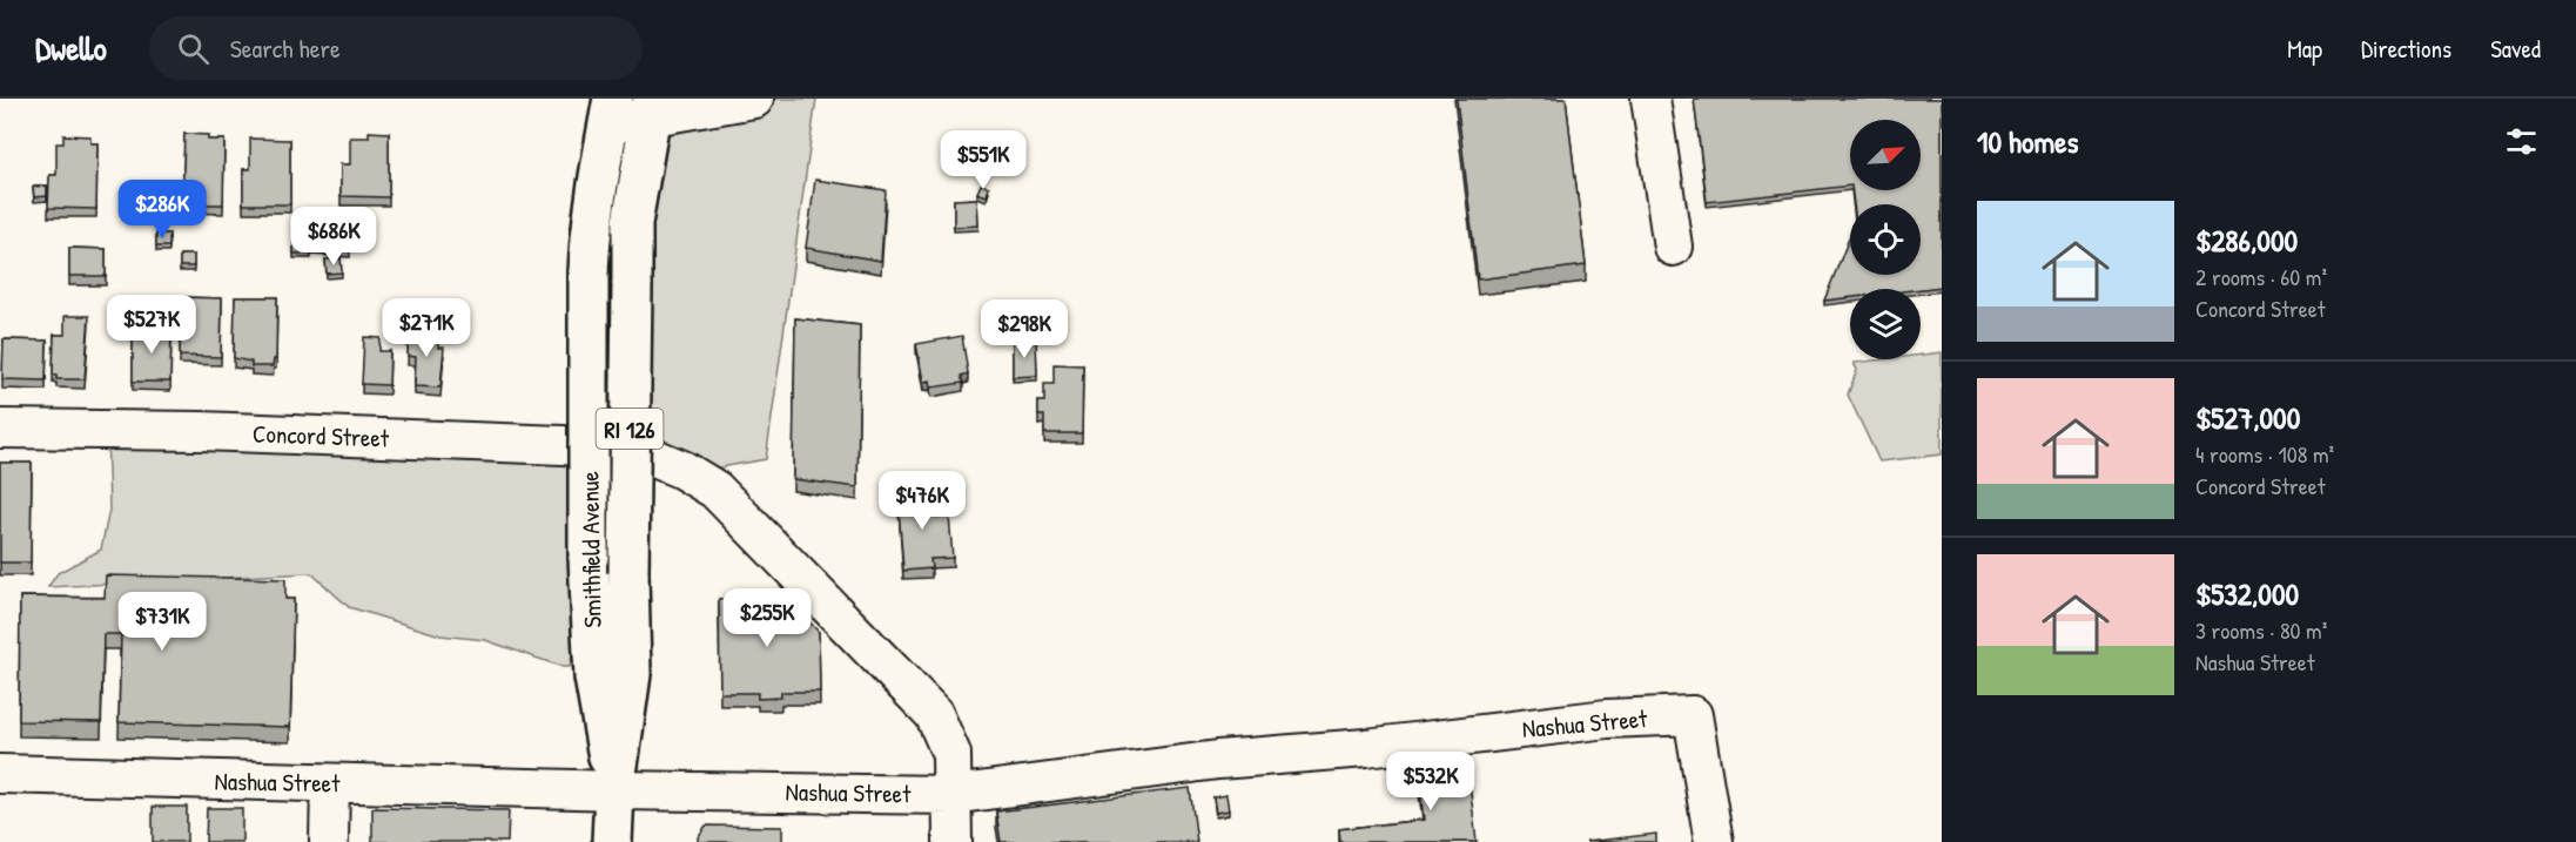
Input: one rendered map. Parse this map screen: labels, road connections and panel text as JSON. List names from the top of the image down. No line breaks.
{"streets":{"main road":["RI 126","Smithfield Avenue"],"street":["Concord Street","Nashua Street"]},"crossings":[["Concord Street","Nashua Street"],["Smithfield Avenue","Nashua Street"]],"north":"top right","page":{"header":"Dwello","search":"Search here","nav":["Map","Directions","Saved"],"heading":"10 homes","price":["$551K","$286K","$686K","$527K","$271K","$298K","$476K","$255K","$731K","$532K"],"list":[{"name":"$286,000","note":"2 rooms · 60 m² · Concord Street"},{"name":"$527,000","note":"4 rooms · 108 m² · Concord Street"},{"name":"$532,000","note":"3 rooms · 80 m² · Nashua Street"}]}}
